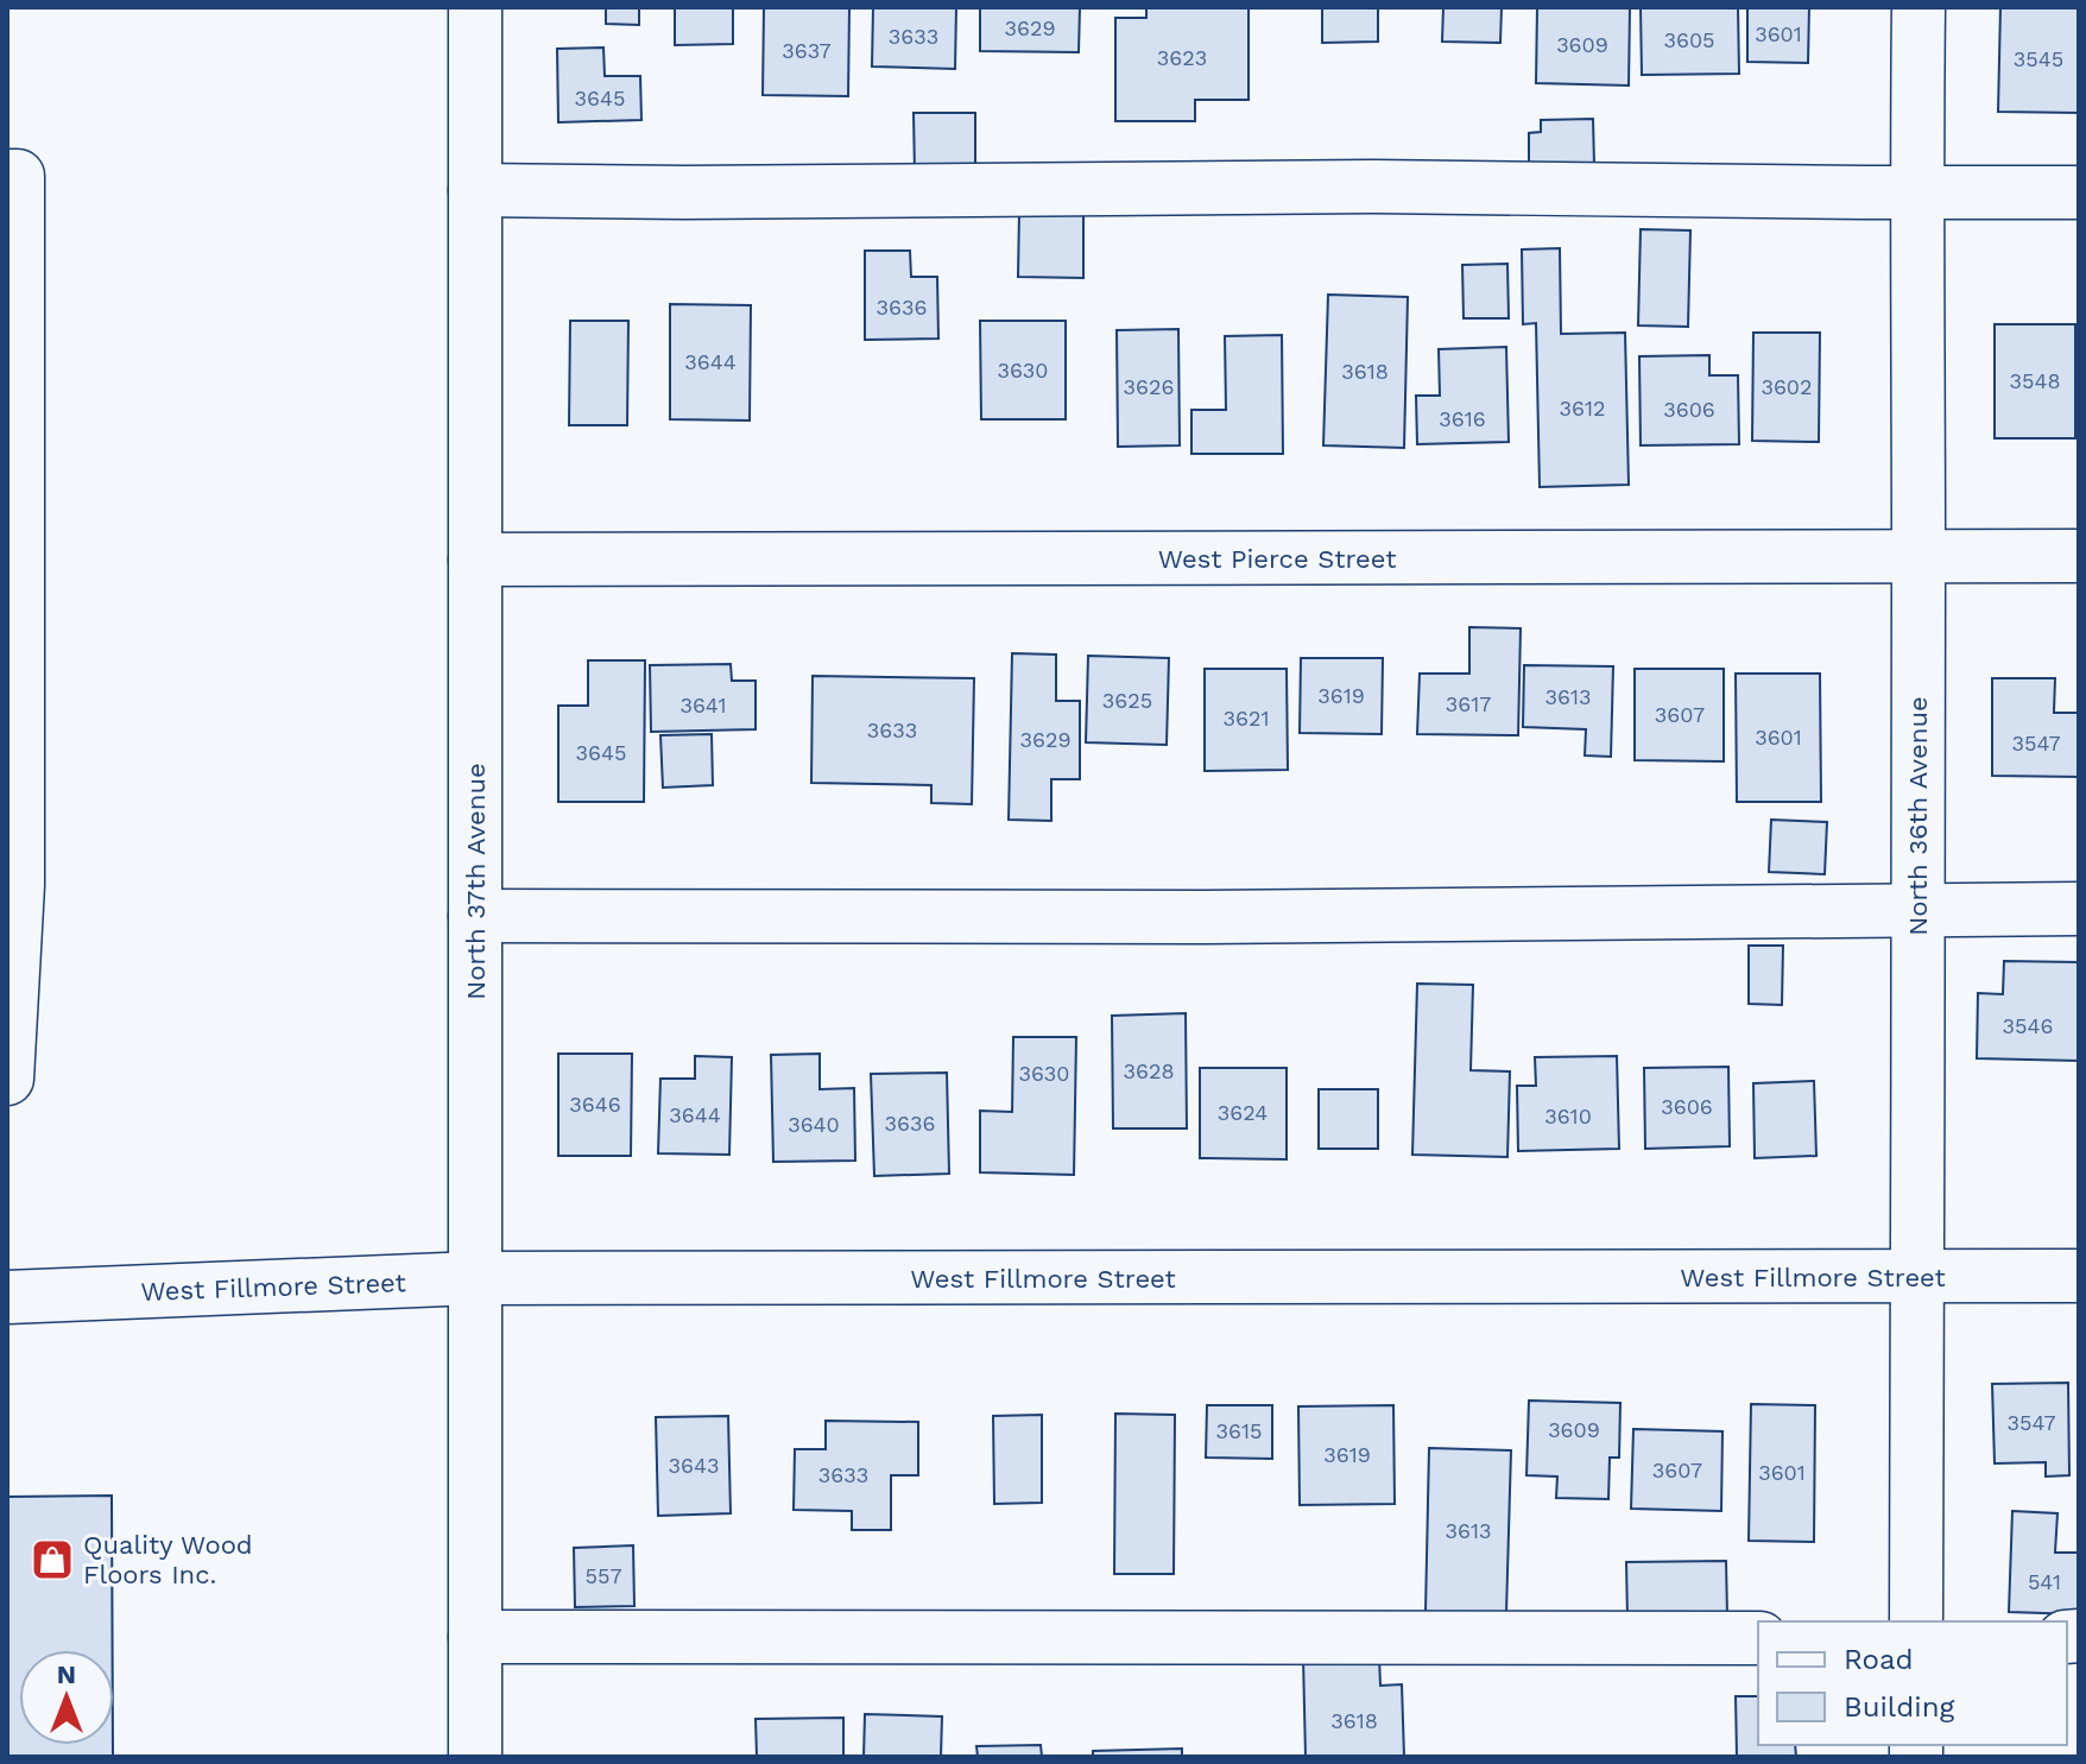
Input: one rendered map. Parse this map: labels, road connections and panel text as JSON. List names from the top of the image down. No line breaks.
{"streets":{"street":["West Pierce Street","North 36th Avenue","North 37th Avenue","West Fillmore Street"]},"crossings":[["West Pierce Street","North 36th Avenue"],["West Pierce Street","North 37th Avenue"],["North 36th Avenue","West Fillmore Street"],["North 37th Avenue","West Fillmore Street"]],"places":{"shop":["Quality Wood Floors Inc."]},"house_numbers":["3629","3601","3633","3605","3609","3637","3623","3545","3645","3636","3644","3630","3618","3548","3626","3602","3612","3606","3616","3619","3613","3625","3617","3641","3607","3621","3633","3601","3629","3547","3645","3546","3628","3630","3646","3606","3624","3644","3610","3636","3640","3547","3609","3615","3619","3643","3607","3601","3633","3613","557","541","3618"],"legend":["Road","Building"],"north":"top"}
